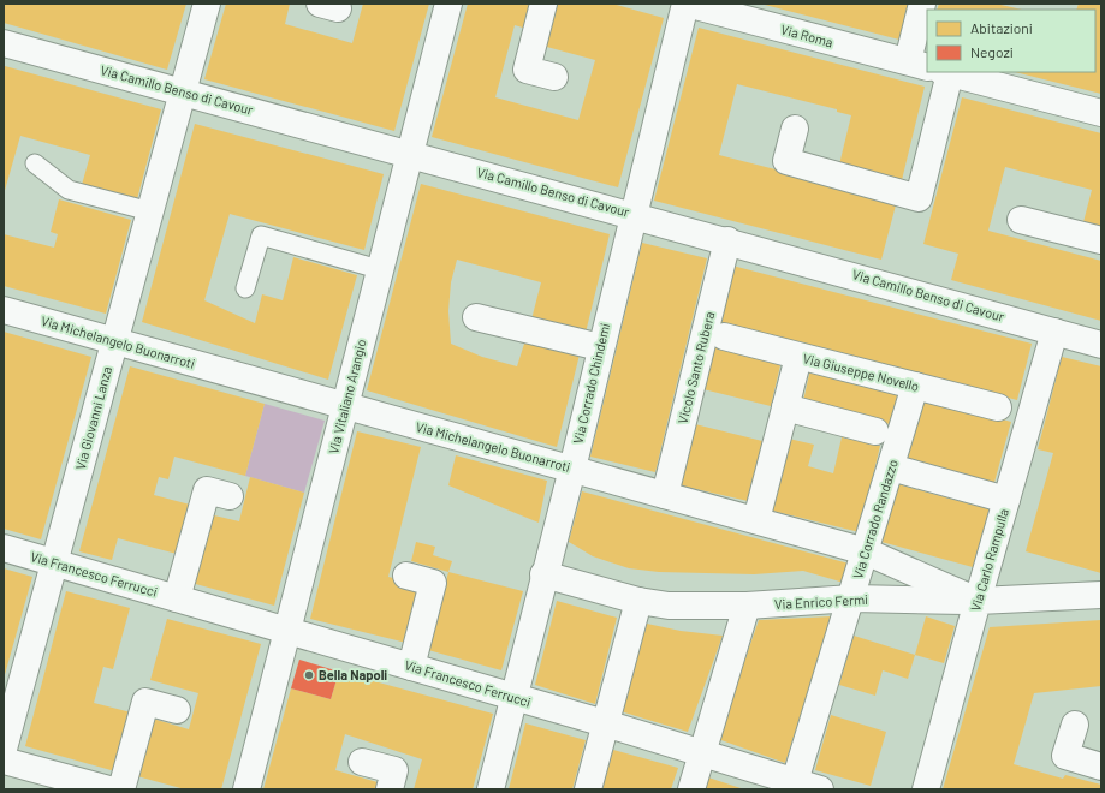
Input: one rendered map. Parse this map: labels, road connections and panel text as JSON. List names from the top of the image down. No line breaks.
{"streets":{"street":["Via Roma","Via Camillo Benso di Cavour","Via Michelangelo Buonarroti","Vicolo Santo Rubera","Via Giuseppe Novello","Via Corrado Chindemi","Via Vitaliano Arangio","Via Giovanni Lanza","Via Corrado Randazzo","Via Carlo Rampulla","Via Francesco Ferrucci","Via Enrico Fermi"]},"crossings":[["Via Roma","Via Corrado Chindemi"],["Via Camillo Benso di Cavour","Vicolo Santo Rubera"],["Via Camillo Benso di Cavour","Via Corrado Chindemi"],["Via Camillo Benso di Cavour","Via Vitaliano Arangio"],["Via Camillo Benso di Cavour","Via Giovanni Lanza"],["Via Camillo Benso di Cavour","Via Carlo Rampulla"],["Via Michelangelo Buonarroti","Vicolo Santo Rubera"],["Via Michelangelo Buonarroti","Via Corrado Chindemi"],["Via Michelangelo Buonarroti","Via Vitaliano Arangio"],["Via Michelangelo Buonarroti","Via Giovanni Lanza"],["Via Michelangelo Buonarroti","Via Corrado Randazzo"],["Via Michelangelo Buonarroti","Via Carlo Rampulla"],["Via Michelangelo Buonarroti","Via Enrico Fermi"],["Via Giuseppe Novello","Via Corrado Randazzo"],["Via Corrado Chindemi","Via Francesco Ferrucci"],["Via Corrado Chindemi","Via Enrico Fermi"],["Via Vitaliano Arangio","Via Francesco Ferrucci"],["Via Giovanni Lanza","Via Francesco Ferrucci"],["Via Corrado Randazzo","Via Francesco Ferrucci"],["Via Corrado Randazzo","Via Enrico Fermi"],["Via Carlo Rampulla","Via Enrico Fermi"]],"places":["Bella Napoli"],"legend":["Abitazioni","Negozi"]}
